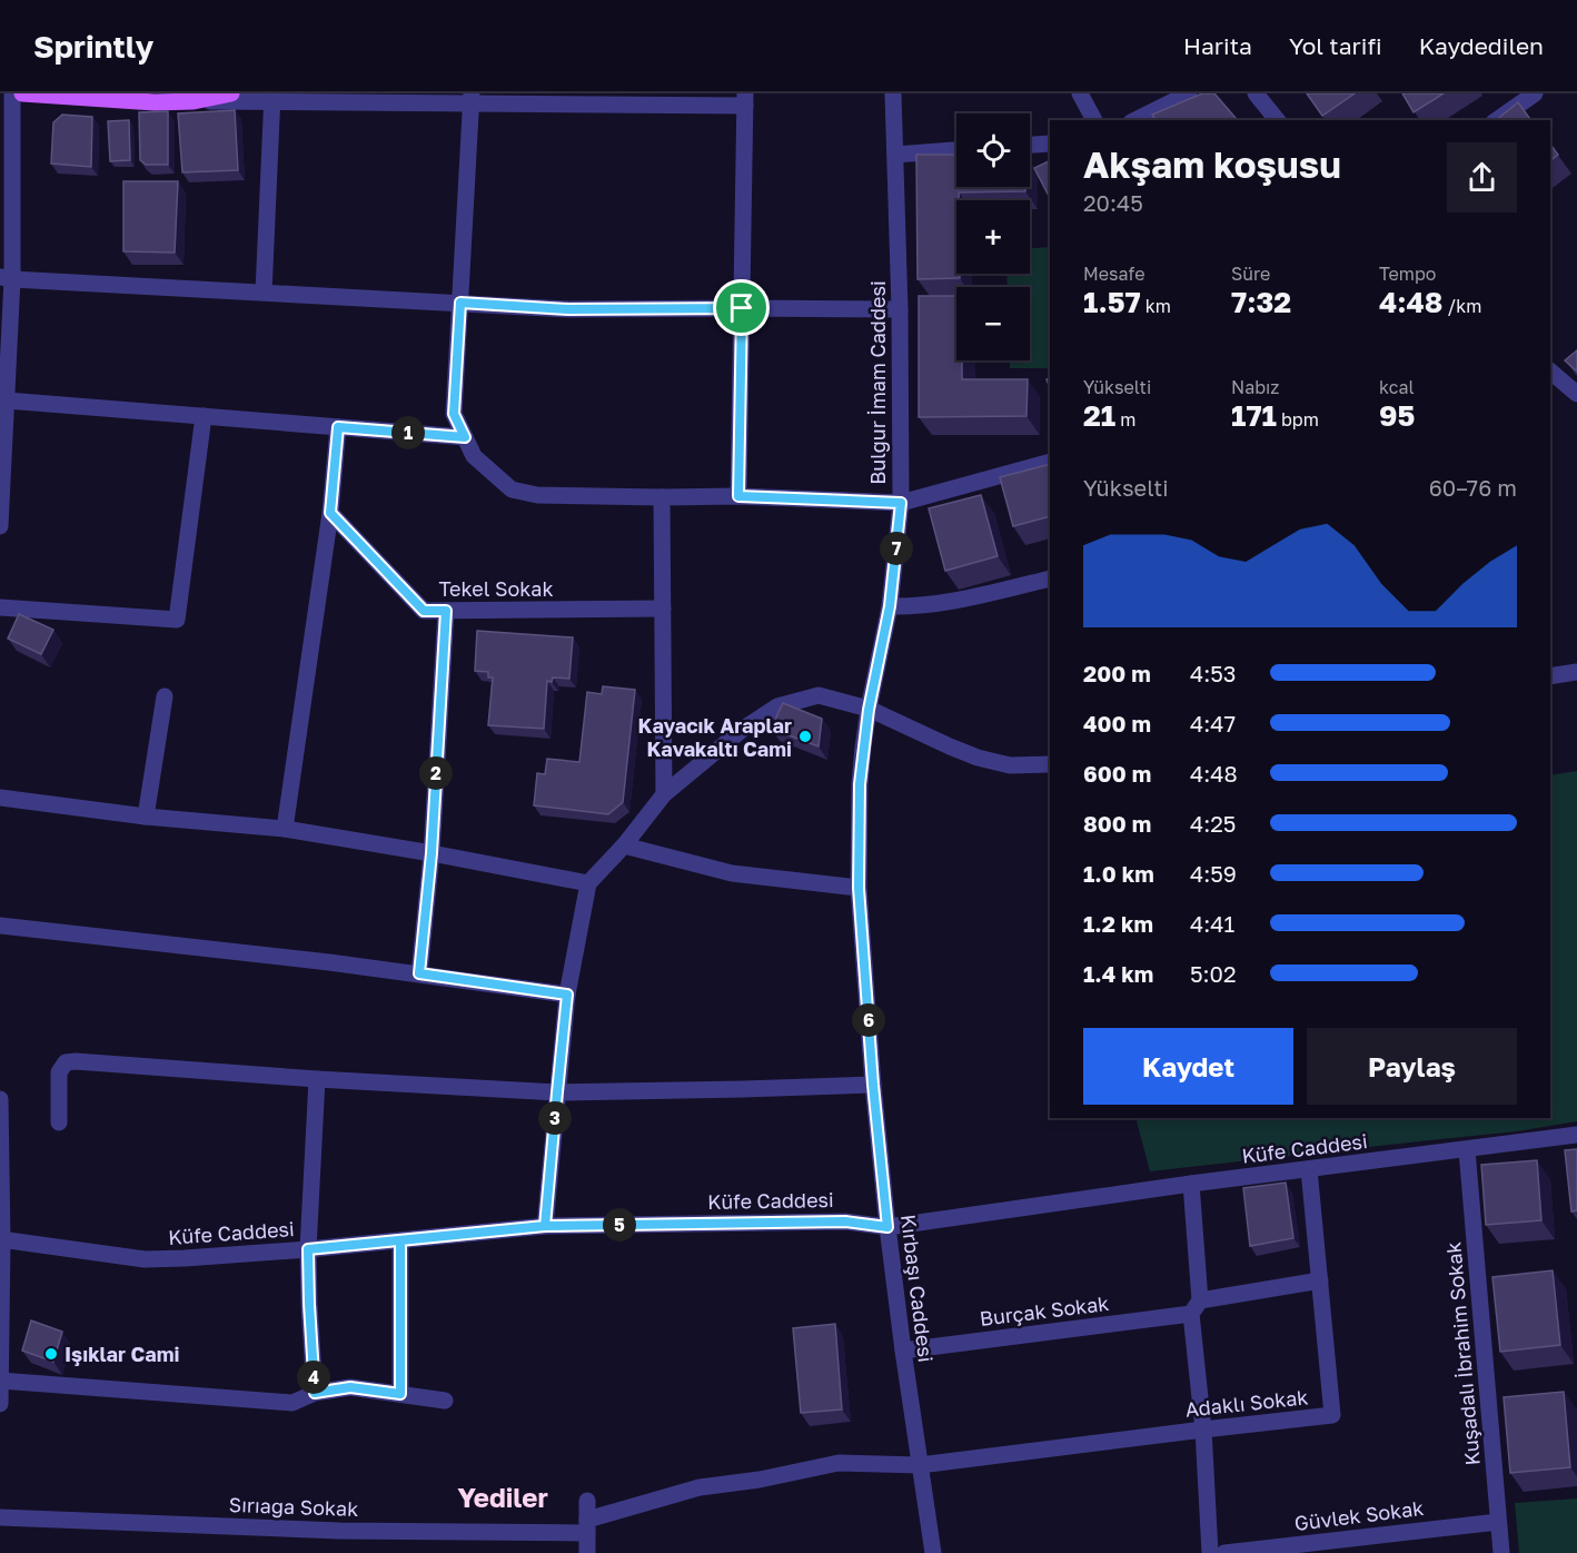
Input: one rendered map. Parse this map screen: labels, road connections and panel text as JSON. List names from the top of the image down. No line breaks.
{"streets":{"street":["Bulgur İmam Caddesi","Tekel Sokak","Küfe Caddesi","Kırbaşı Caddesi","Burçak Sokak","Kuşadalı İbrahim Sokak","Adaklı Sokak","Sırıağa Sokak","Güvlek Sokak"]},"crossings":[["Bulgur İmam Caddesi","Kırbaşı Caddesi"],["Küfe Caddesi","Kırbaşı Caddesi"],["Küfe Caddesi","Kuşadalı İbrahim Sokak"],["Küfe Caddesi","Adaklı Sokak"],["Kırbaşı Caddesi","Burçak Sokak"],["Kırbaşı Caddesi","Adaklı Sokak"],["Burçak Sokak","Adaklı Sokak"],["Kuşadalı İbrahim Sokak","Güvlek Sokak"],["Adaklı Sokak","Sırıağa Sokak"]],"districts":["Yediler"],"places":["Kayacık Araplar Kavakaltı Cami","Işıklar Cami"],"page":{"header":"Sprintly","nav":["Harita","Yol tarifi","Kaydedilen"],"map_buttons":["+","−"],"heading":["Akşam koşusu","20:45"],"stats":[["Mesafe","1.57 km"],["Süre","7:32"],["Tempo","4:48 /km"],["Yükselti","21 m"],["Nabız","171 bpm"],["kcal","95"]],"pins":["1","7","2","6","3","5","4"],"chart":["Yükselti","60–76 m"],"list":[{"name":"200 m","note":"4:53"},{"name":"400 m","note":"4:47"},{"name":"600 m","note":"4:48"},{"name":"800 m","note":"4:25"},{"name":"1.0 km","note":"4:59"},{"name":"1.2 km","note":"4:41"},{"name":"1.4 km","note":"5:02"}],"buttons":["Kaydet","Paylaş"]}}
